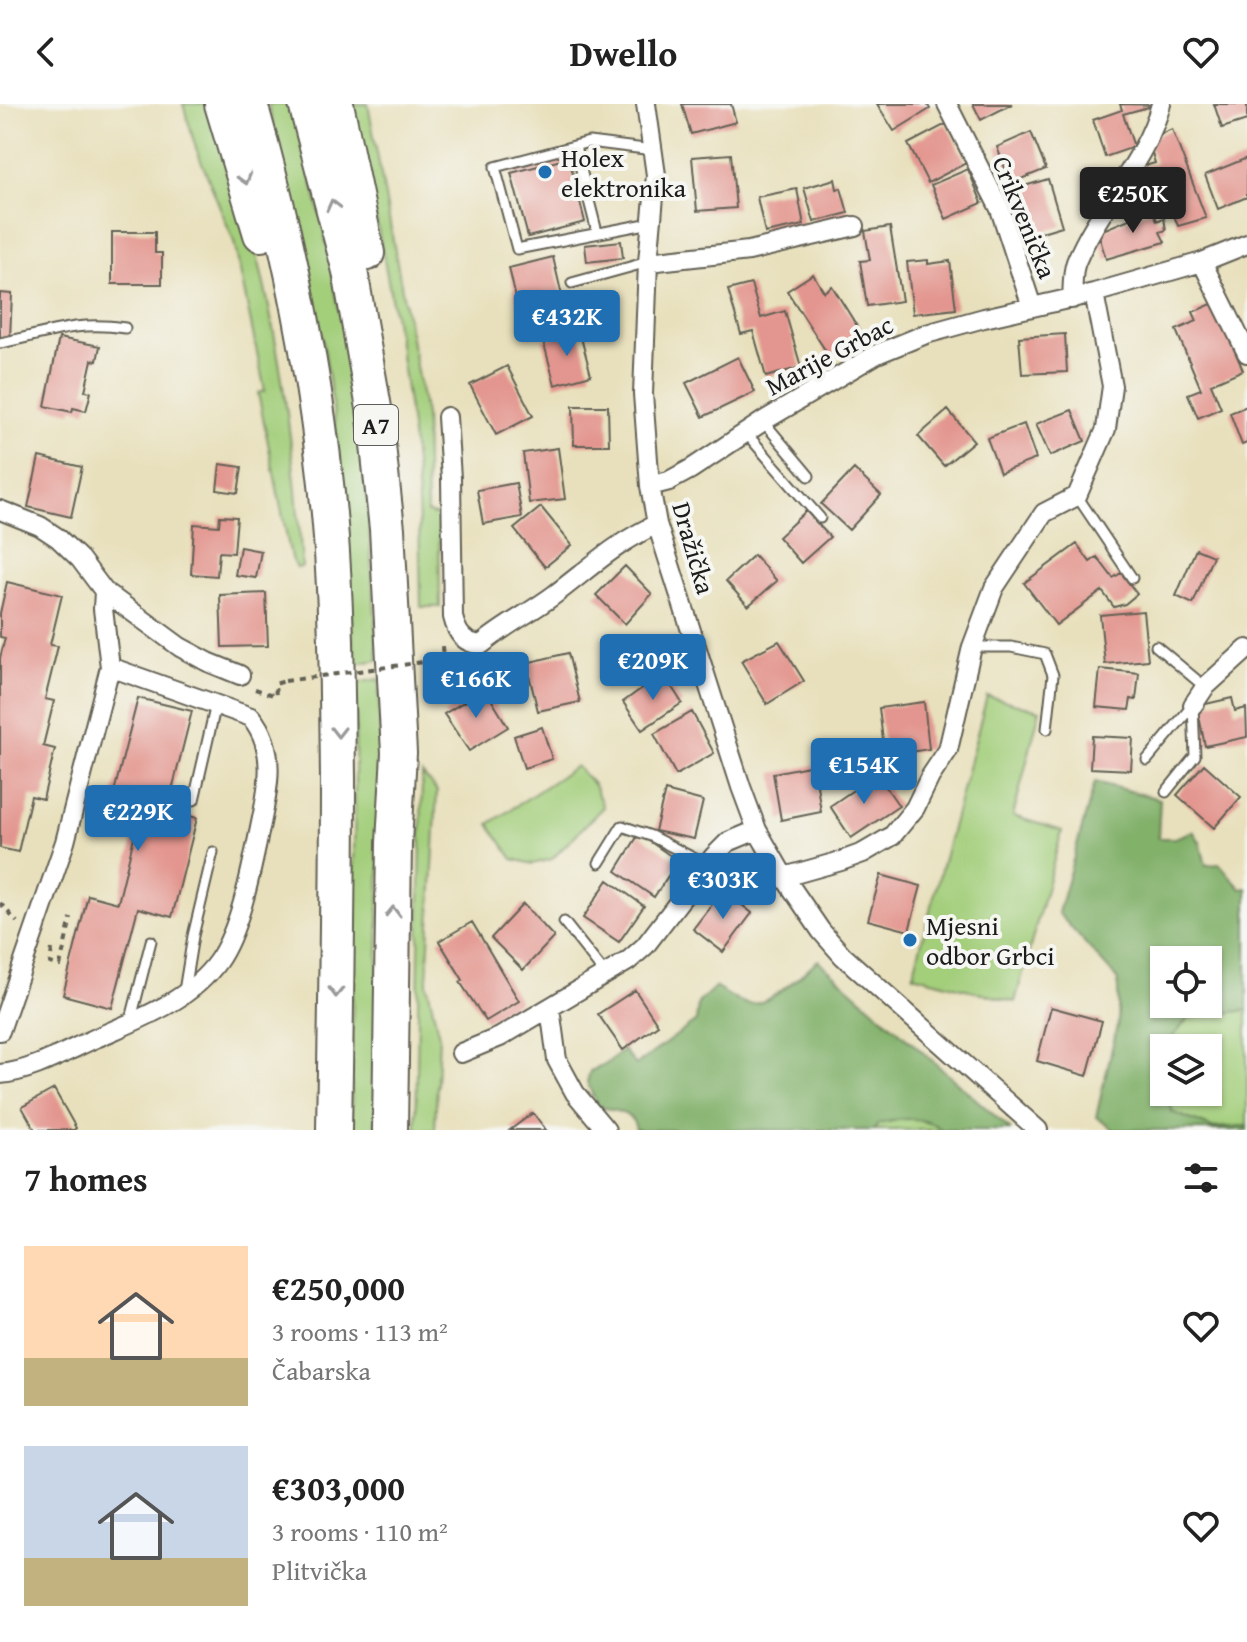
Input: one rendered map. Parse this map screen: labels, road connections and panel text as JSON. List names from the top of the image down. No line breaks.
{"streets":{"highway":["A7"],"street":["Crikvenička","Marije Grbac","Dražička"]},"crossings":[["Crikvenička","Marije Grbac"],["Marije Grbac","Dražička"]],"places":["Holex elektronika","Mjesni odbor Grbci"],"page":{"header":"Dwello","price":["€250K","€432K","€209K","€166K","€154K","€229K","€303K"],"heading":"7 homes","list":[{"name":"€250,000","note":"3 rooms · 113 m² · Čabarska"},{"name":"€303,000","note":"3 rooms · 110 m² · Plitvička"}]}}
